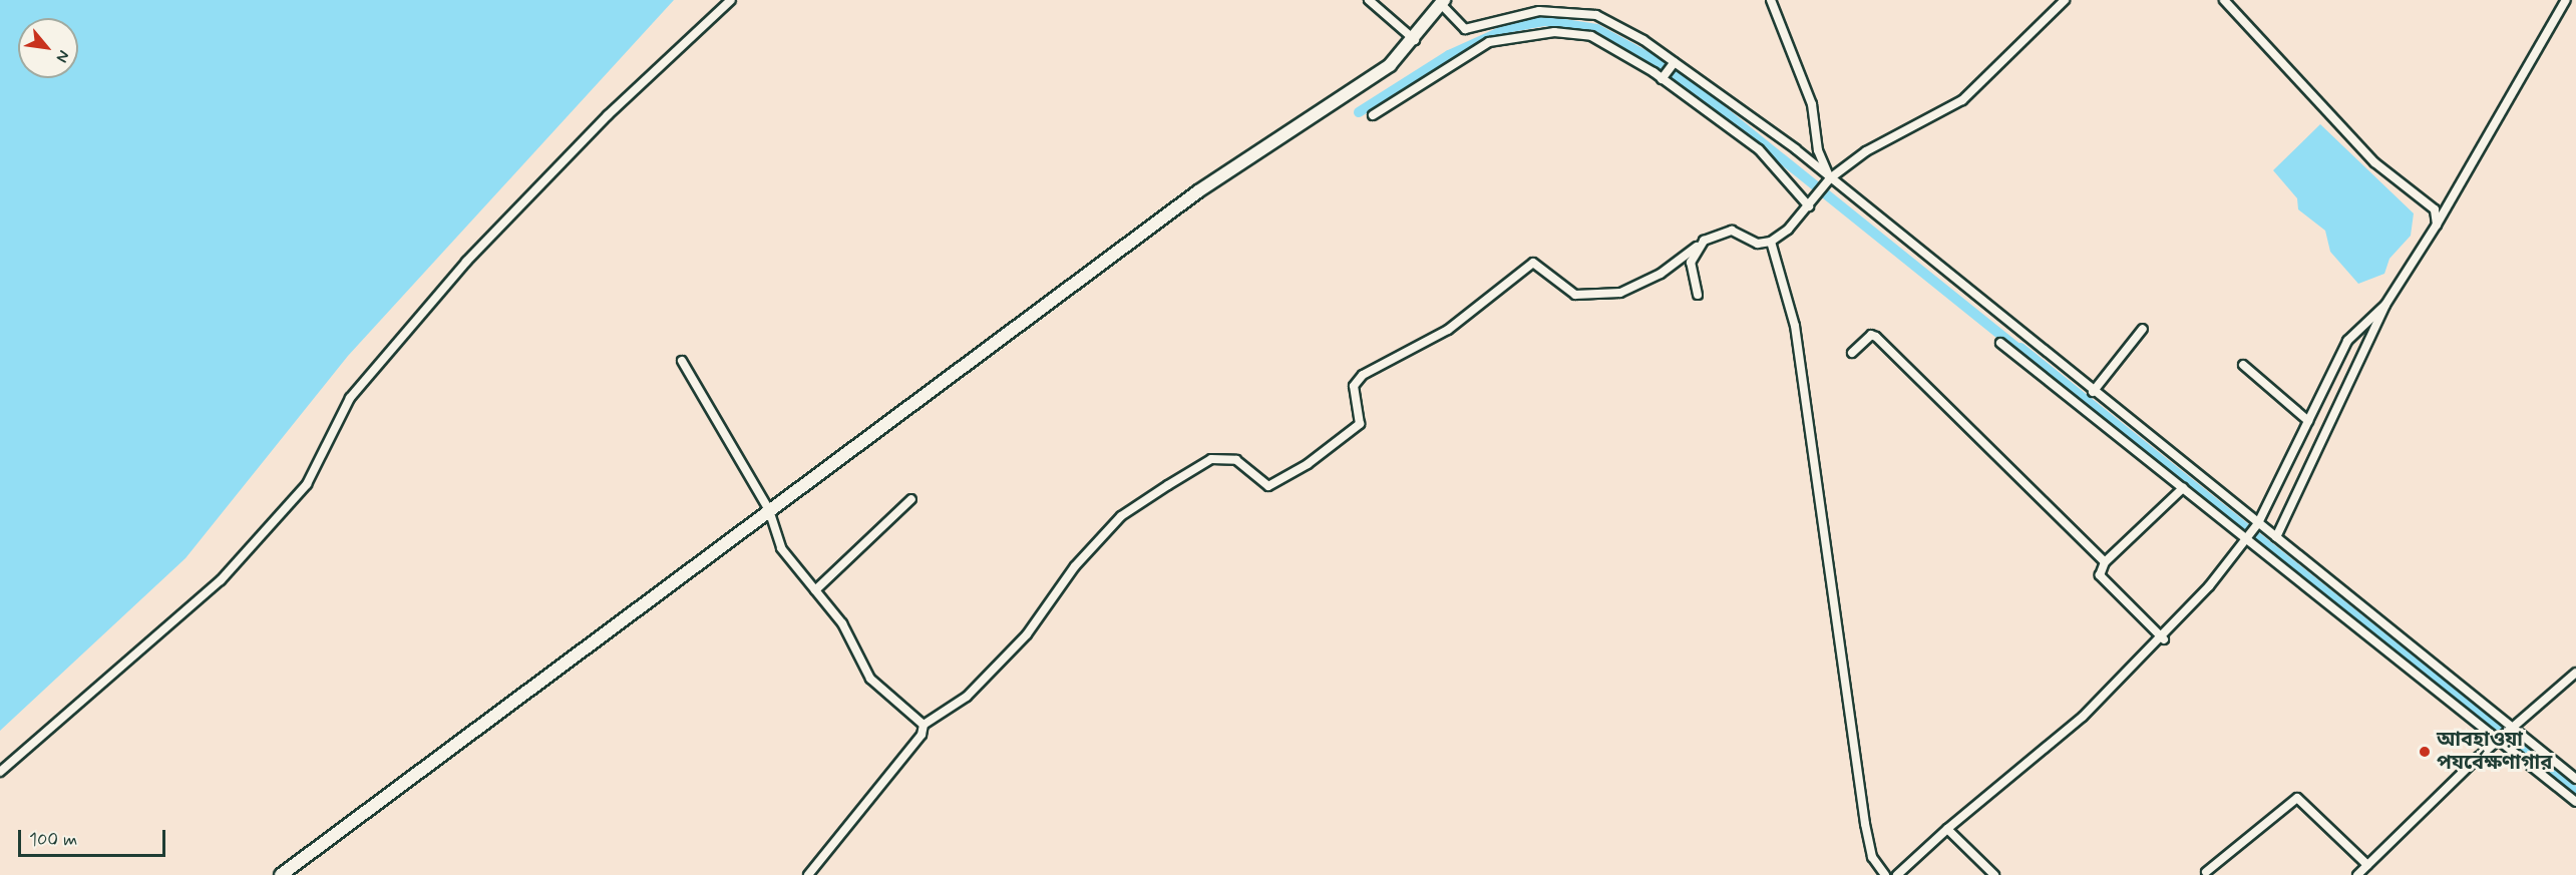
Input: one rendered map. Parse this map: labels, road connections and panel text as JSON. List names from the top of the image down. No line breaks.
{"places":["আবহাওয়া পযর্বেক্ষণাগার"],"scale_bar":"100 m","north":"bottom right"}
